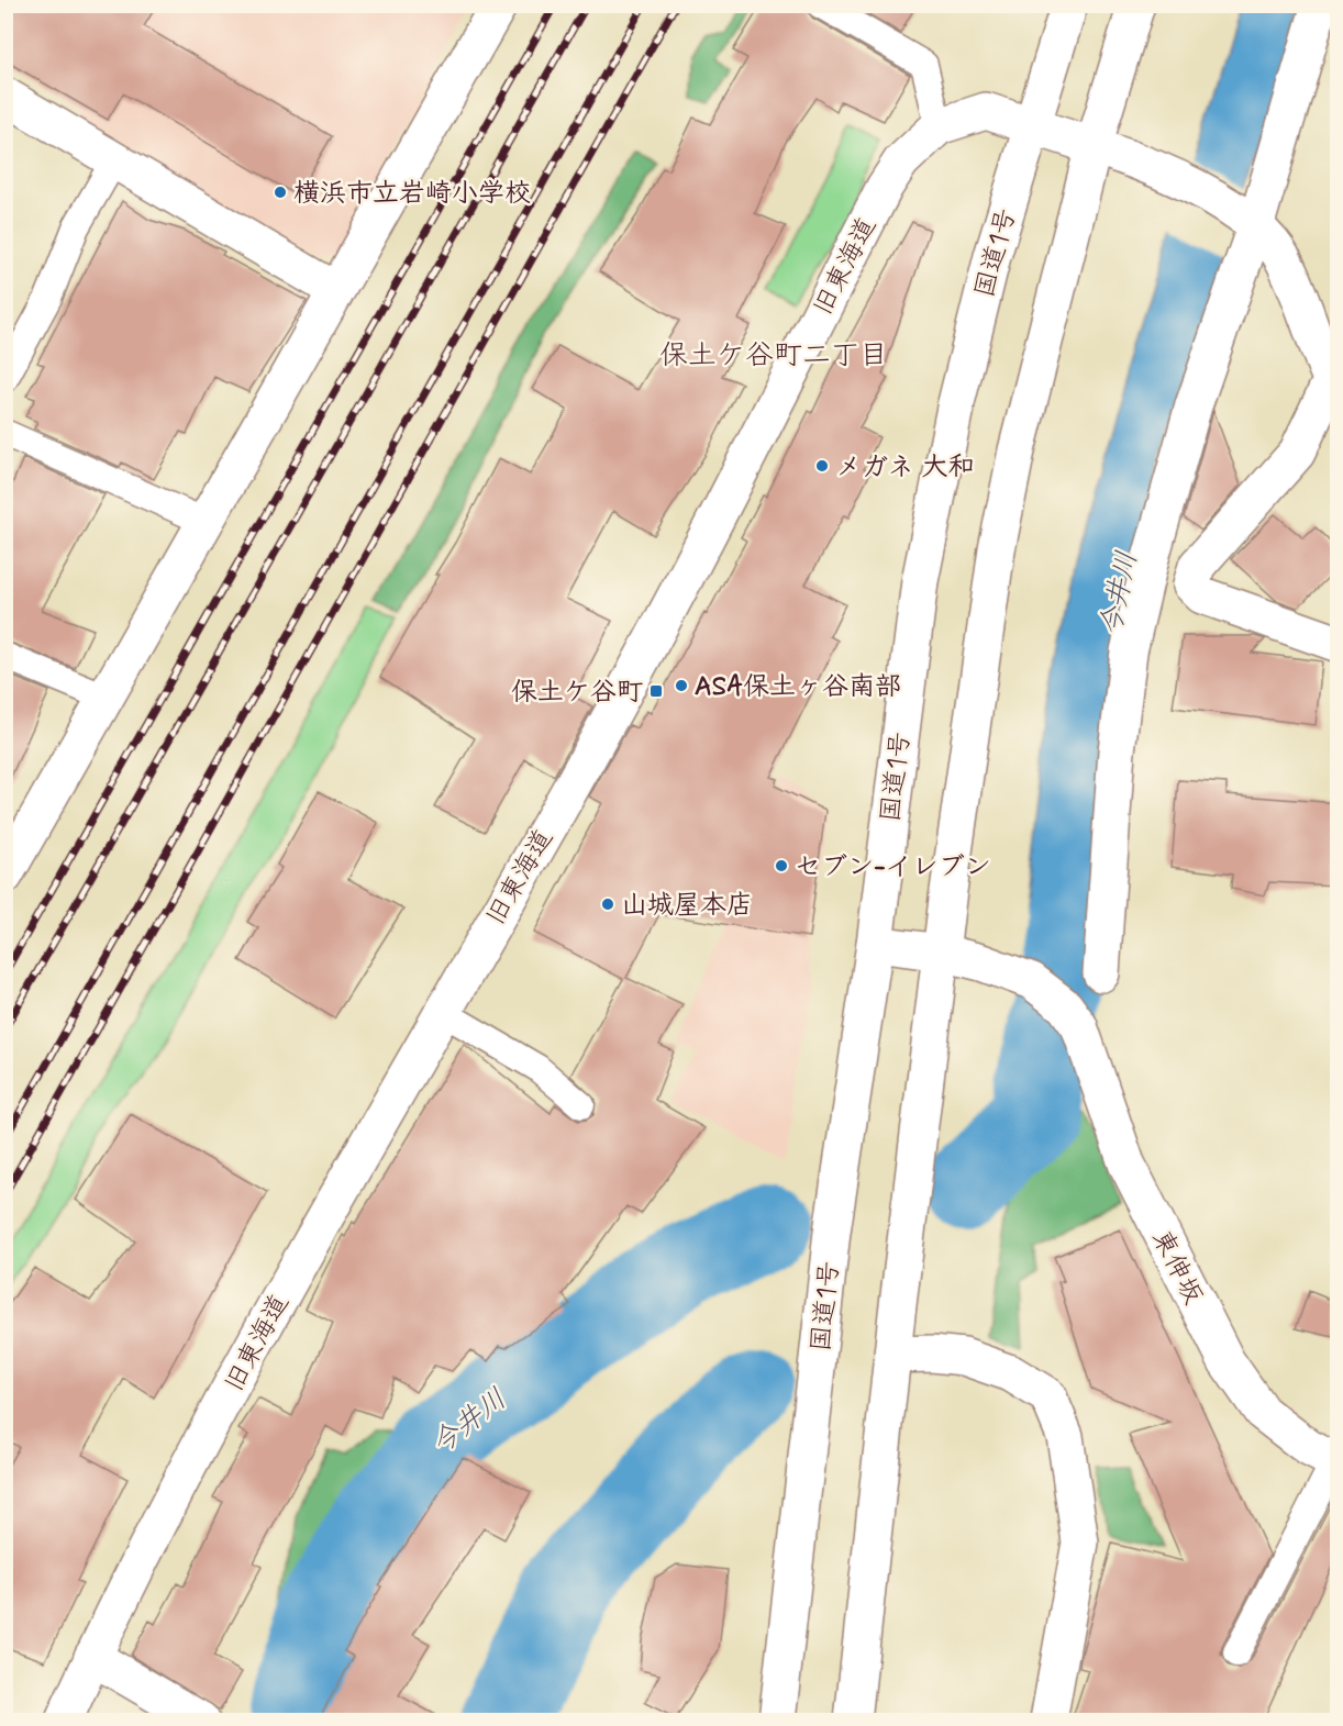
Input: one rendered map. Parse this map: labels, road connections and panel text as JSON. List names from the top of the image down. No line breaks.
{"streets":{"main road":["国道1号","旧東海道","東伸坂"]},"crossings":[["国道1号","旧東海道"]],"districts":["保土ケ谷町二丁目"],"water":["今井川"],"places":{"other":["横浜市立岩崎小学校","メガネ 大和","ASA保土ヶ谷南部","セブン-イレブン","山城屋本店"],"transit":["保土ケ谷町"]}}
